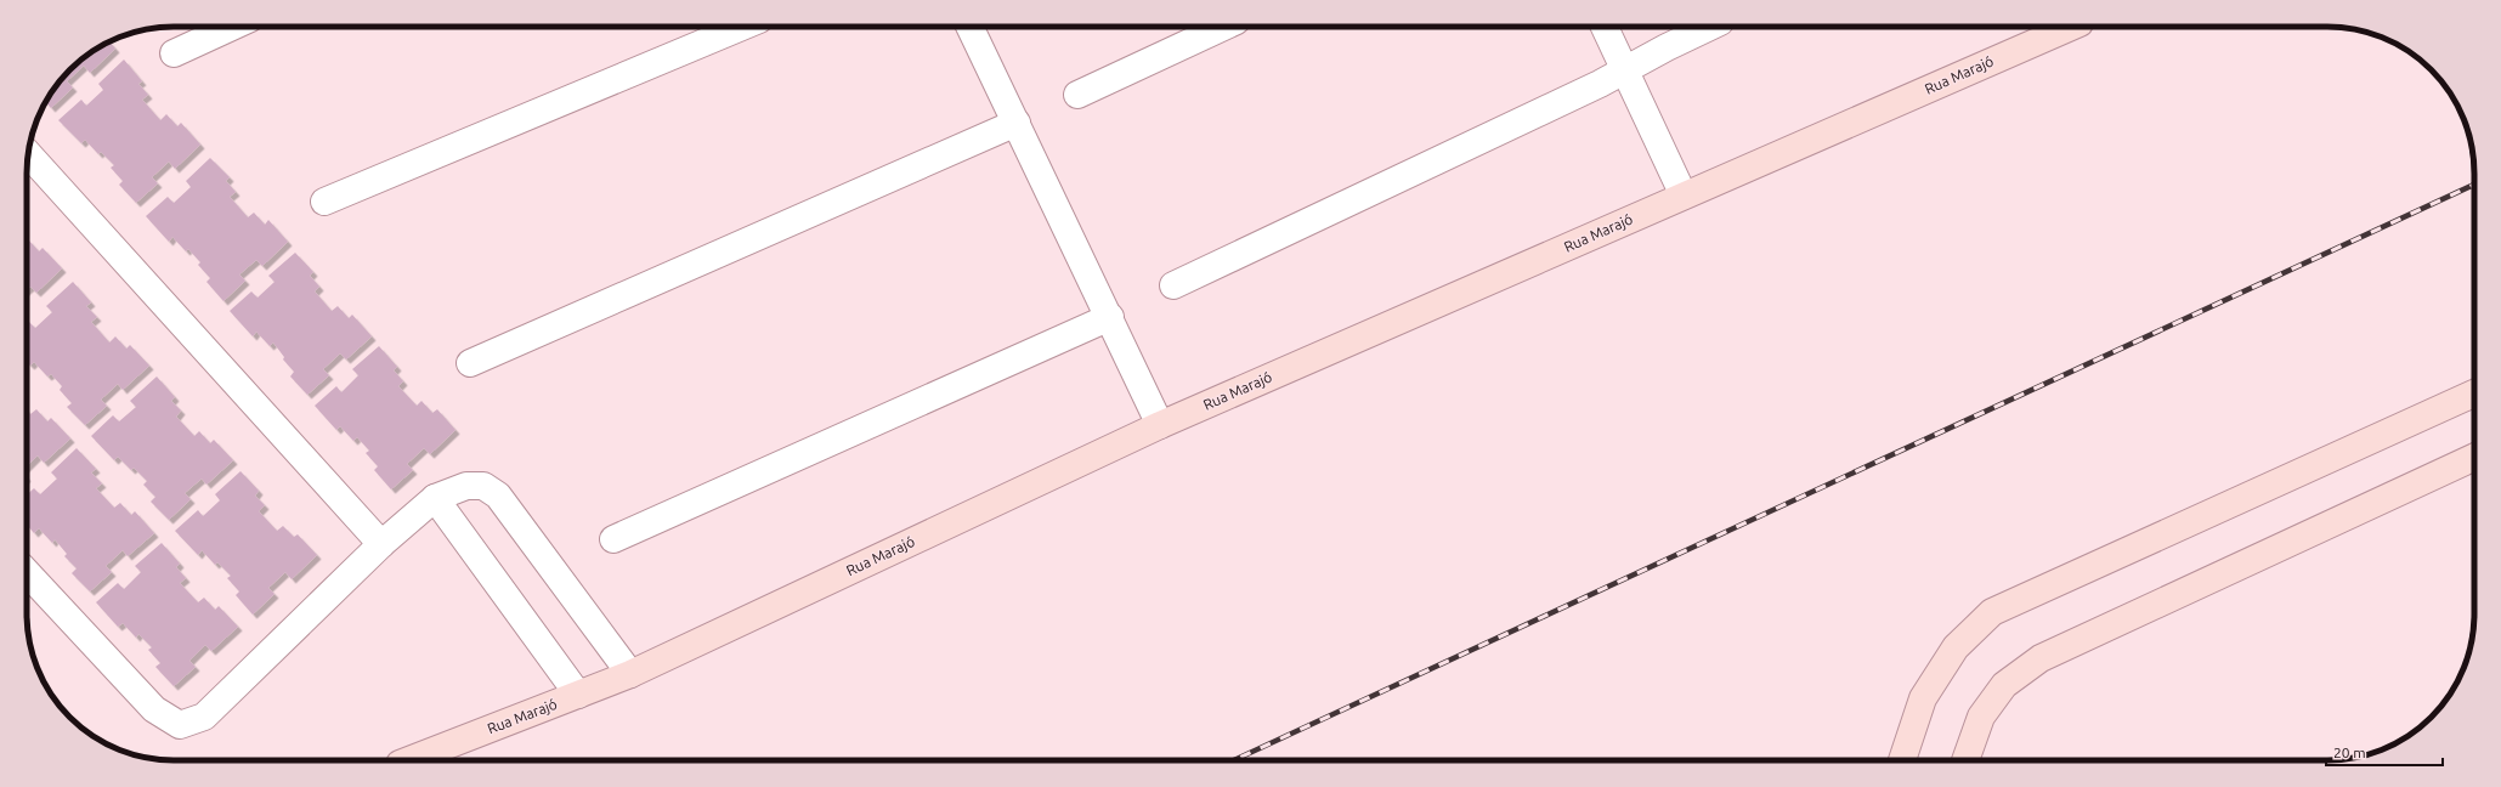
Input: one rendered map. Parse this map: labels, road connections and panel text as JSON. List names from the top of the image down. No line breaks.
{"streets":{"street":["Rua Marajó"]},"scale_bar":"20 m"}
